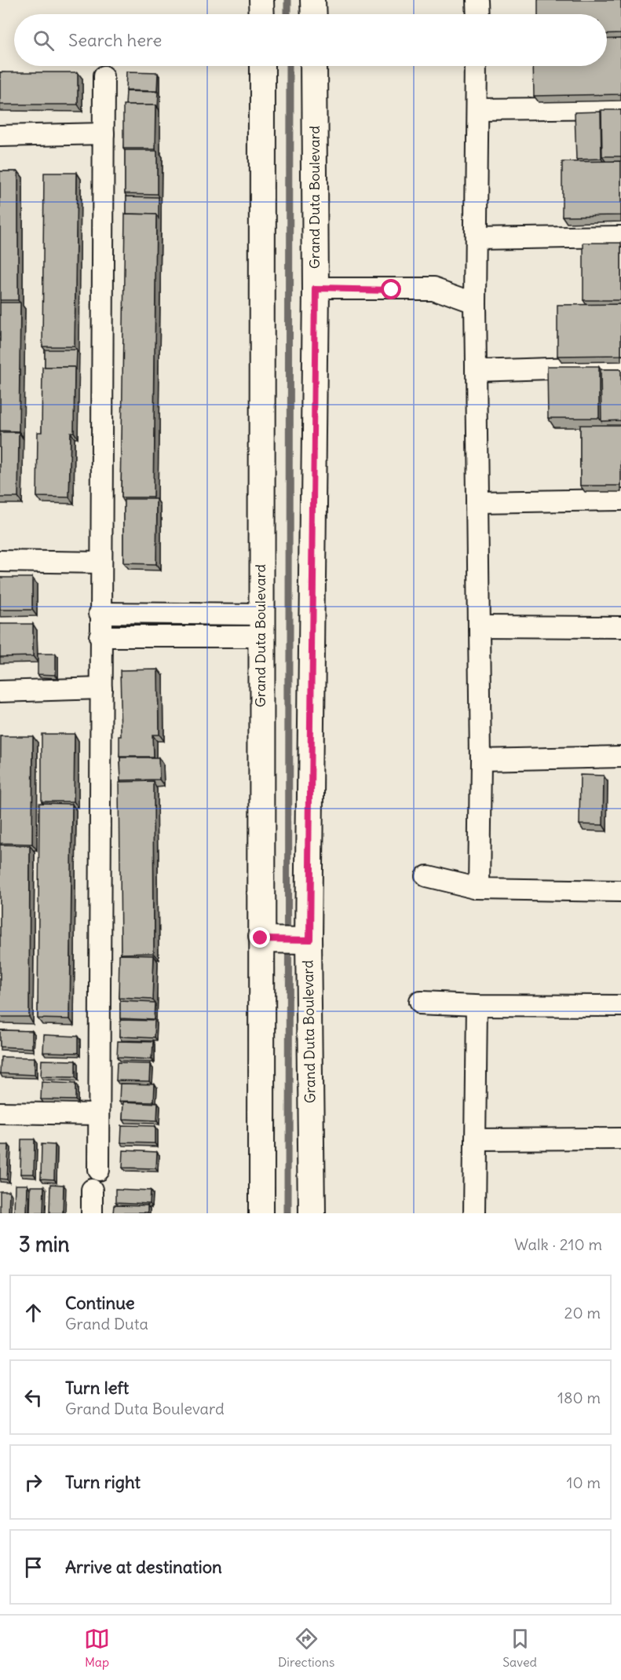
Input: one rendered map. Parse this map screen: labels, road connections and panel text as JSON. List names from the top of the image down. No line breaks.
{"streets":{"street":["Grand Duta Boulevard"]},"page":{"search":"Search here","heading":["3 min","Walk · 210 m"],"list":[["Continue","Grand Duta","20 m"],["Turn left","Grand Duta Boulevard","180 m"],["Turn right","10 m"],"Arrive at destination"],"nav":["Map","Directions","Saved"]}}
